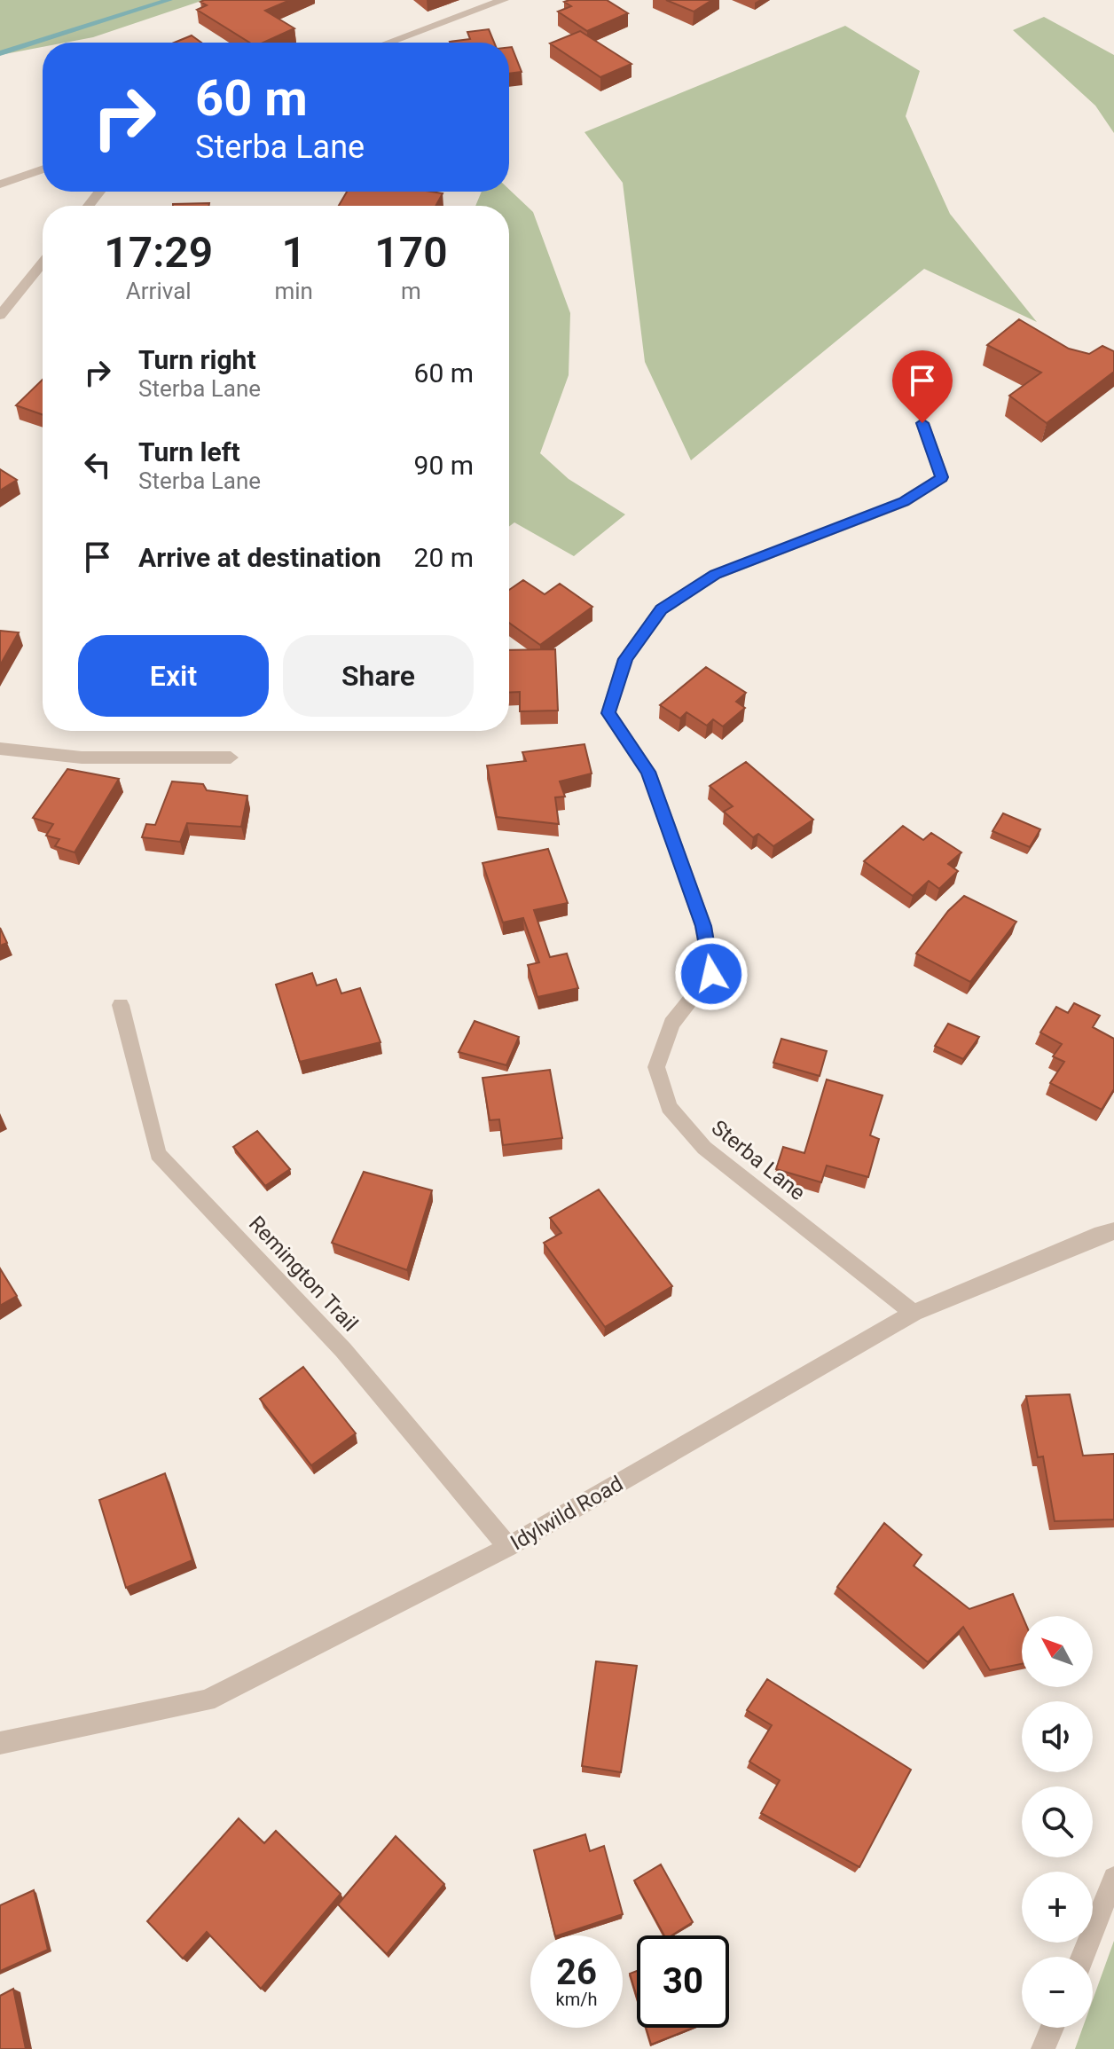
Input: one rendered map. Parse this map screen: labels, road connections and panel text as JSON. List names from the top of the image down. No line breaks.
{"streets":{"street":["Sterba Lane","Remington Trail","Idylwild Road"]},"crossings":[["Sterba Lane","Idylwild Road"],["Remington Trail","Idylwild Road"]],"north":"top left","page":{"turn":["60 m","Sterba Lane"],"eta":["17:29","Arrival","1","min","170","m"],"list":[{"name":"Turn right","note":"Sterba Lane","value":"60 m"},{"name":"Turn left","note":"Sterba Lane","value":"90 m"},{"name":"Arrive at destination","value":"20 m"}],"buttons":["Exit","Share"],"map_buttons":["+","−"],"speed":"26 km/h","limit":"30"}}
